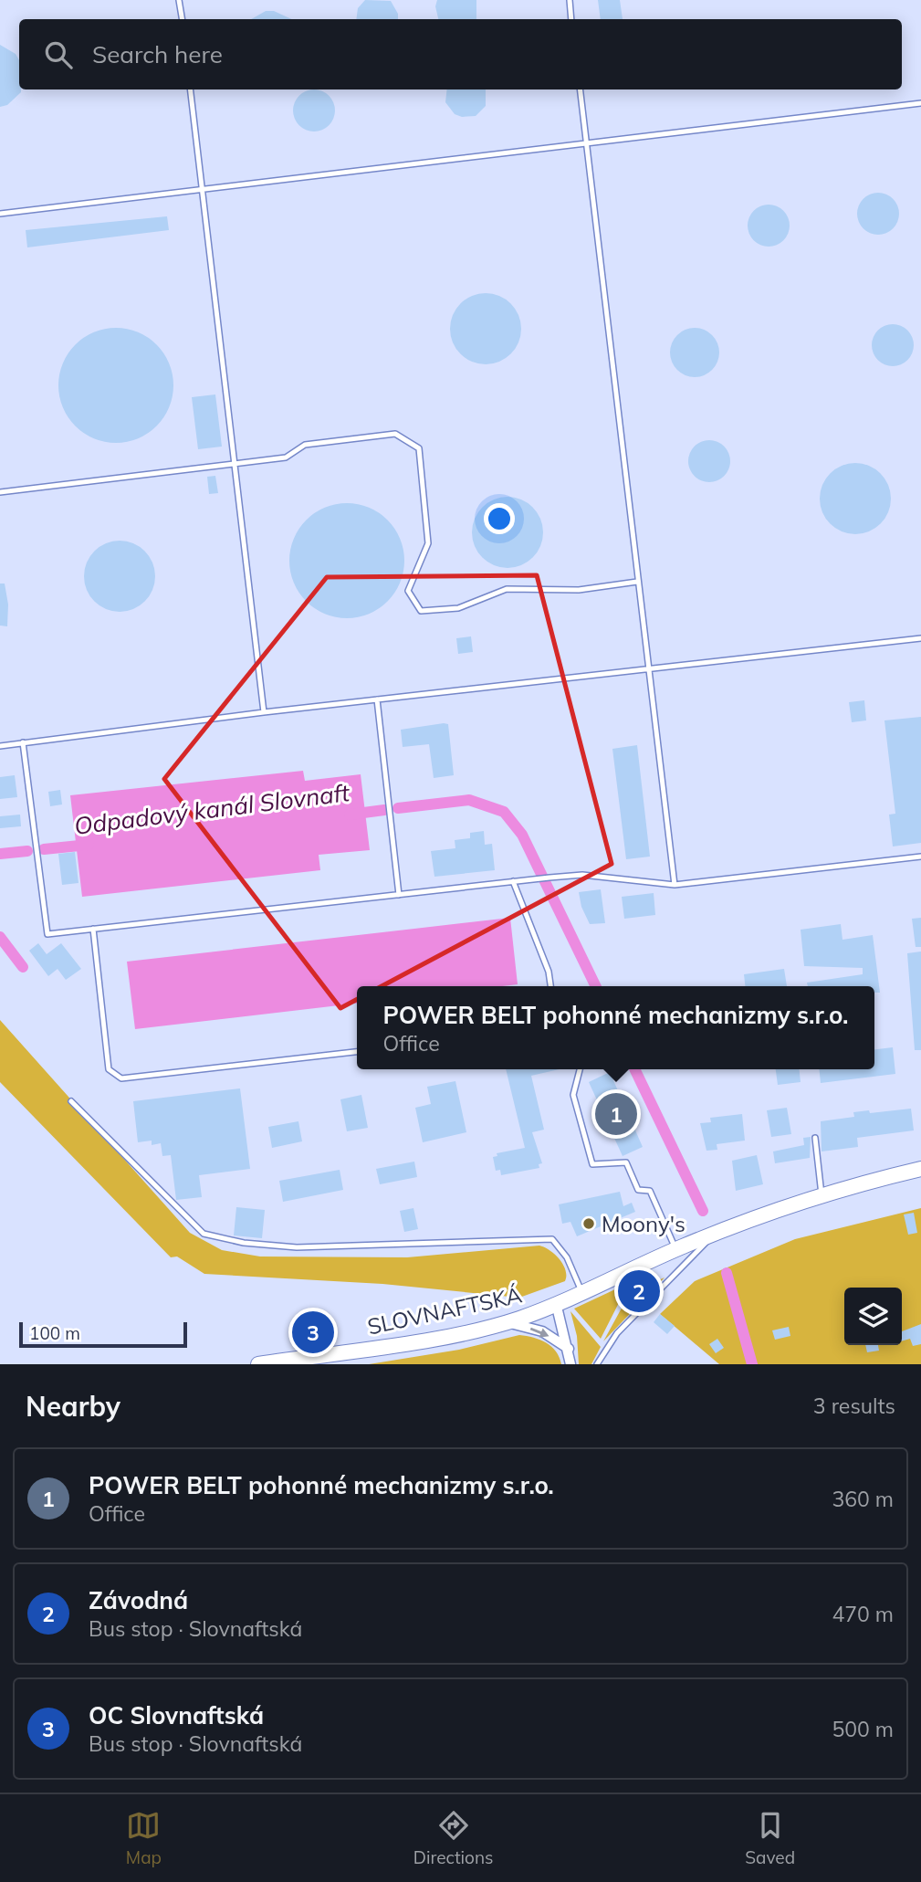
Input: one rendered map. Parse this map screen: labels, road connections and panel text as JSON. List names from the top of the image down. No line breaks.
{"streets":{"main road":["SLOVNAFTSKÁ"]},"water":["Odpadový kanál Slovnaft"],"places":["Moony's"],"scale_bar":"100 m","page":{"search":"Search here","popup":["POWER BELT pohonné mechanizmy s.r.o.","Office"],"pins":["1","2","3"],"scale":"100 m","heading":["Nearby","3 results"],"list":[{"mark":"1","name":"POWER BELT pohonné mechanizmy s.r.o.","note":"Office","value":"360 m"},{"mark":"2","name":"Závodná","note":"Bus stop · Slovnaftská","value":"470 m"},{"mark":"3","name":"OC Slovnaftská","note":"Bus stop · Slovnaftská","value":"500 m"}],"nav":["Map","Directions","Saved"]}}
